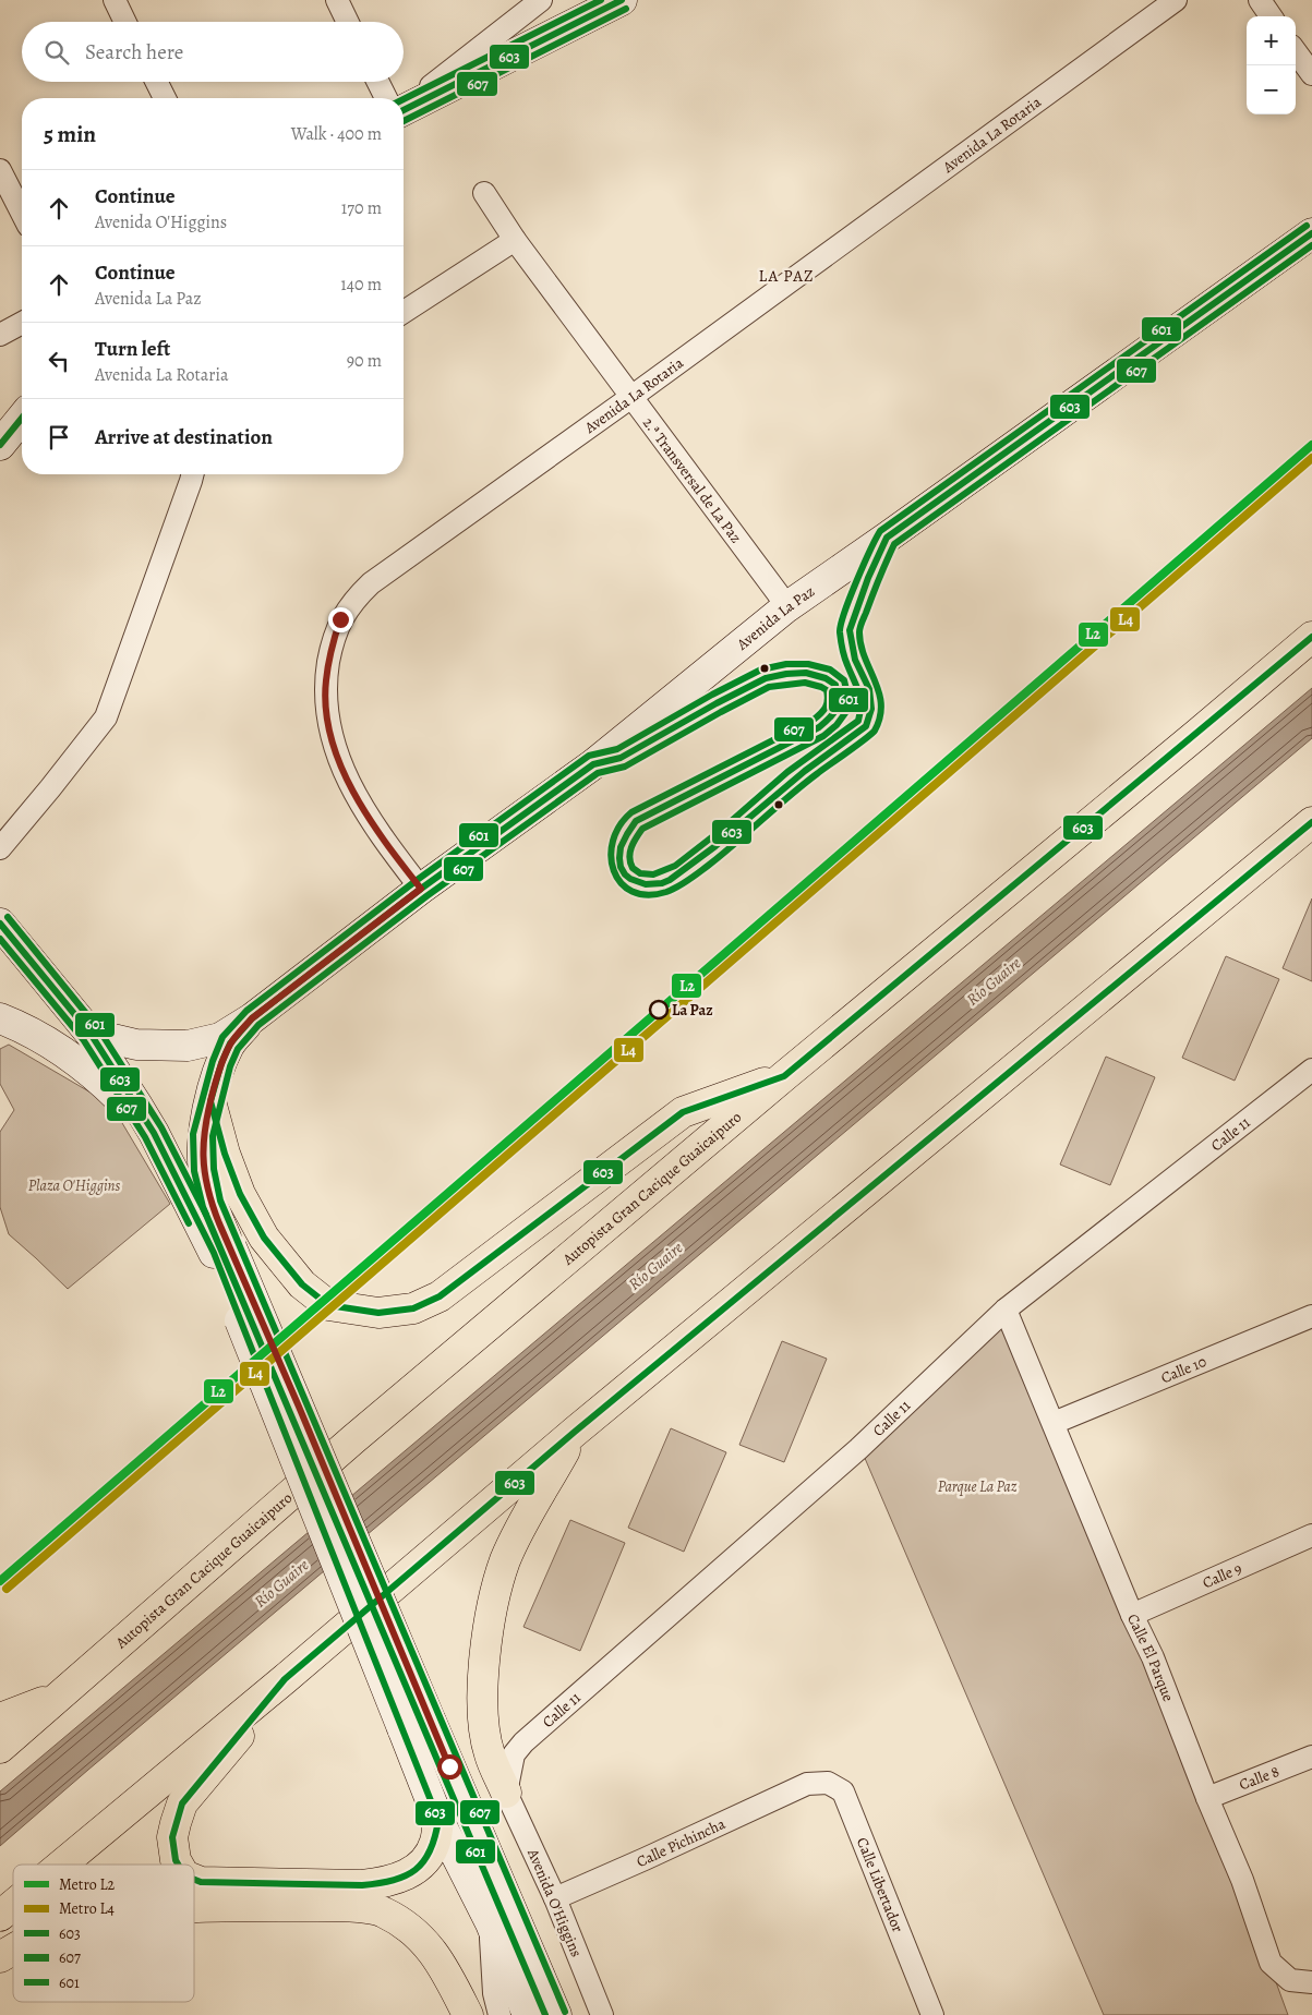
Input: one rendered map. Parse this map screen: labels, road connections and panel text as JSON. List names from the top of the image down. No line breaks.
{"streets":{"highway":["Autopista Gran Cacique Guaicaipuro"],"main road":["Avenida La Paz"],"street":["Avenida La Rotaria","2.ª Transversal de La Paz","Calle 11","Calle 10","Calle 9","Calle El Parque","Calle 8","Calle Pichincha","Calle Libertador","Avenida O'Higgins"]},"crossings":[["Avenida La Rotaria","2.ª Transversal de La Paz"],["Avenida La Rotaria","Avenida La Paz"],["2.ª Transversal de La Paz","Avenida La Paz"],["Calle 11","Calle El Parque"],["Calle 11","Avenida O'Higgins"],["Calle 10","Calle El Parque"],["Calle 9","Calle El Parque"],["Calle El Parque","Calle 8"],["Calle Pichincha","Calle Libertador"],["Calle Pichincha","Avenida O'Higgins"]],"districts":["LA PAZ"],"water":["Río Guaire"],"parks":["Plaza O'Higgins","Parque La Paz"],"places":["La Paz"],"lines":["transit line 603","transit line 601","transit line 607","metro line L2","metro line L4"],"legend":["Metro L2","Metro L4","603","607","601"],"page":{"map_buttons":["+","−"],"search":"Search here","heading":["5 min","Walk · 400 m"],"list":[["Continue","Avenida O'Higgins","170 m"],["Continue","Avenida La Paz","140 m"],["Turn left","Avenida La Rotaria","90 m"],"Arrive at destination"]}}
